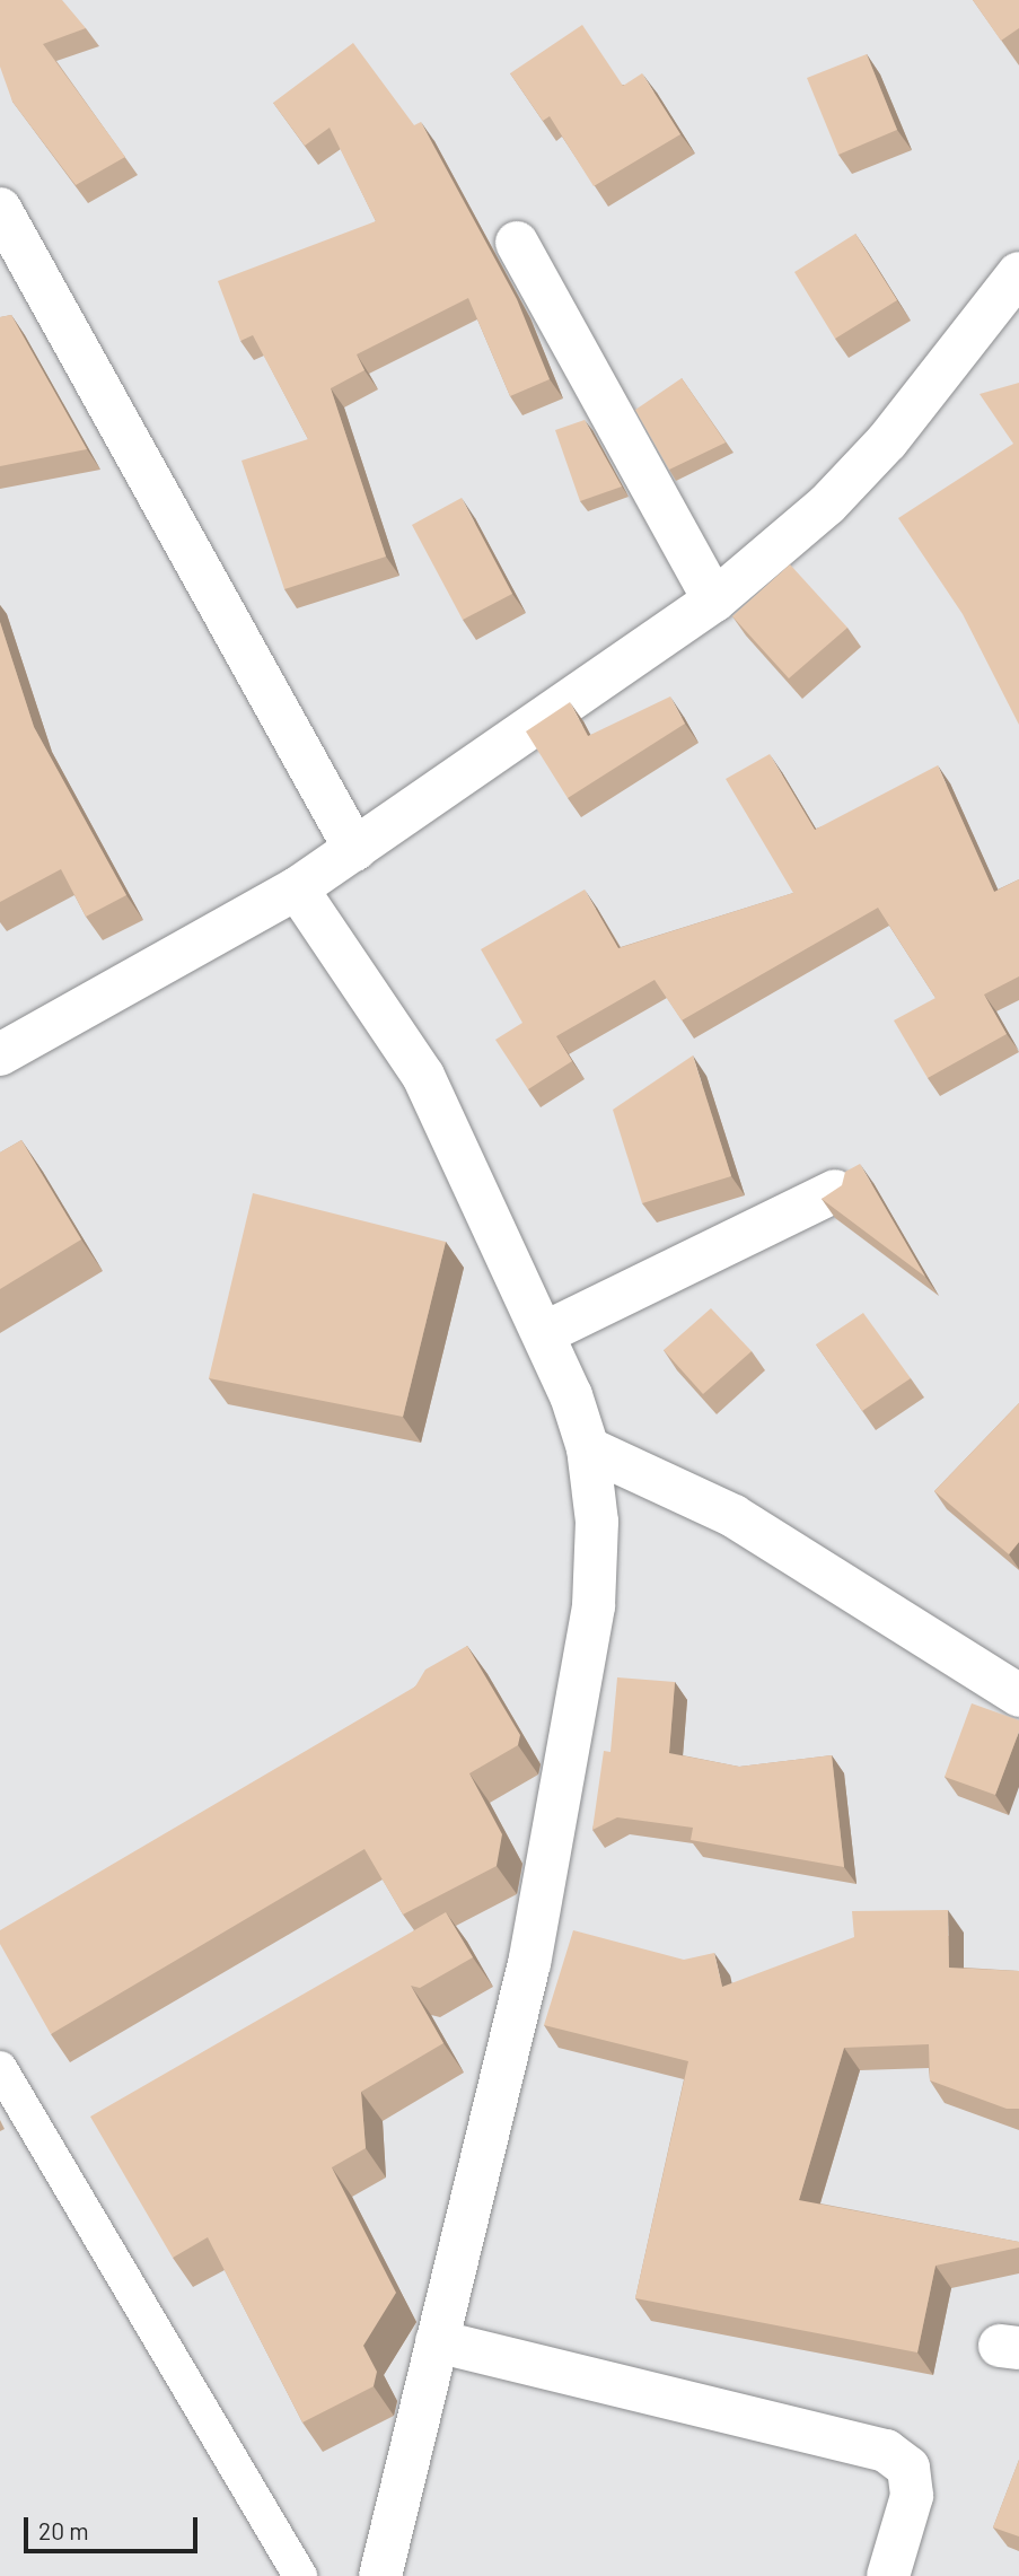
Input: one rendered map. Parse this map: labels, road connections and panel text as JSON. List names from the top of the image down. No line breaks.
{"scale_bar":"20 m"}
